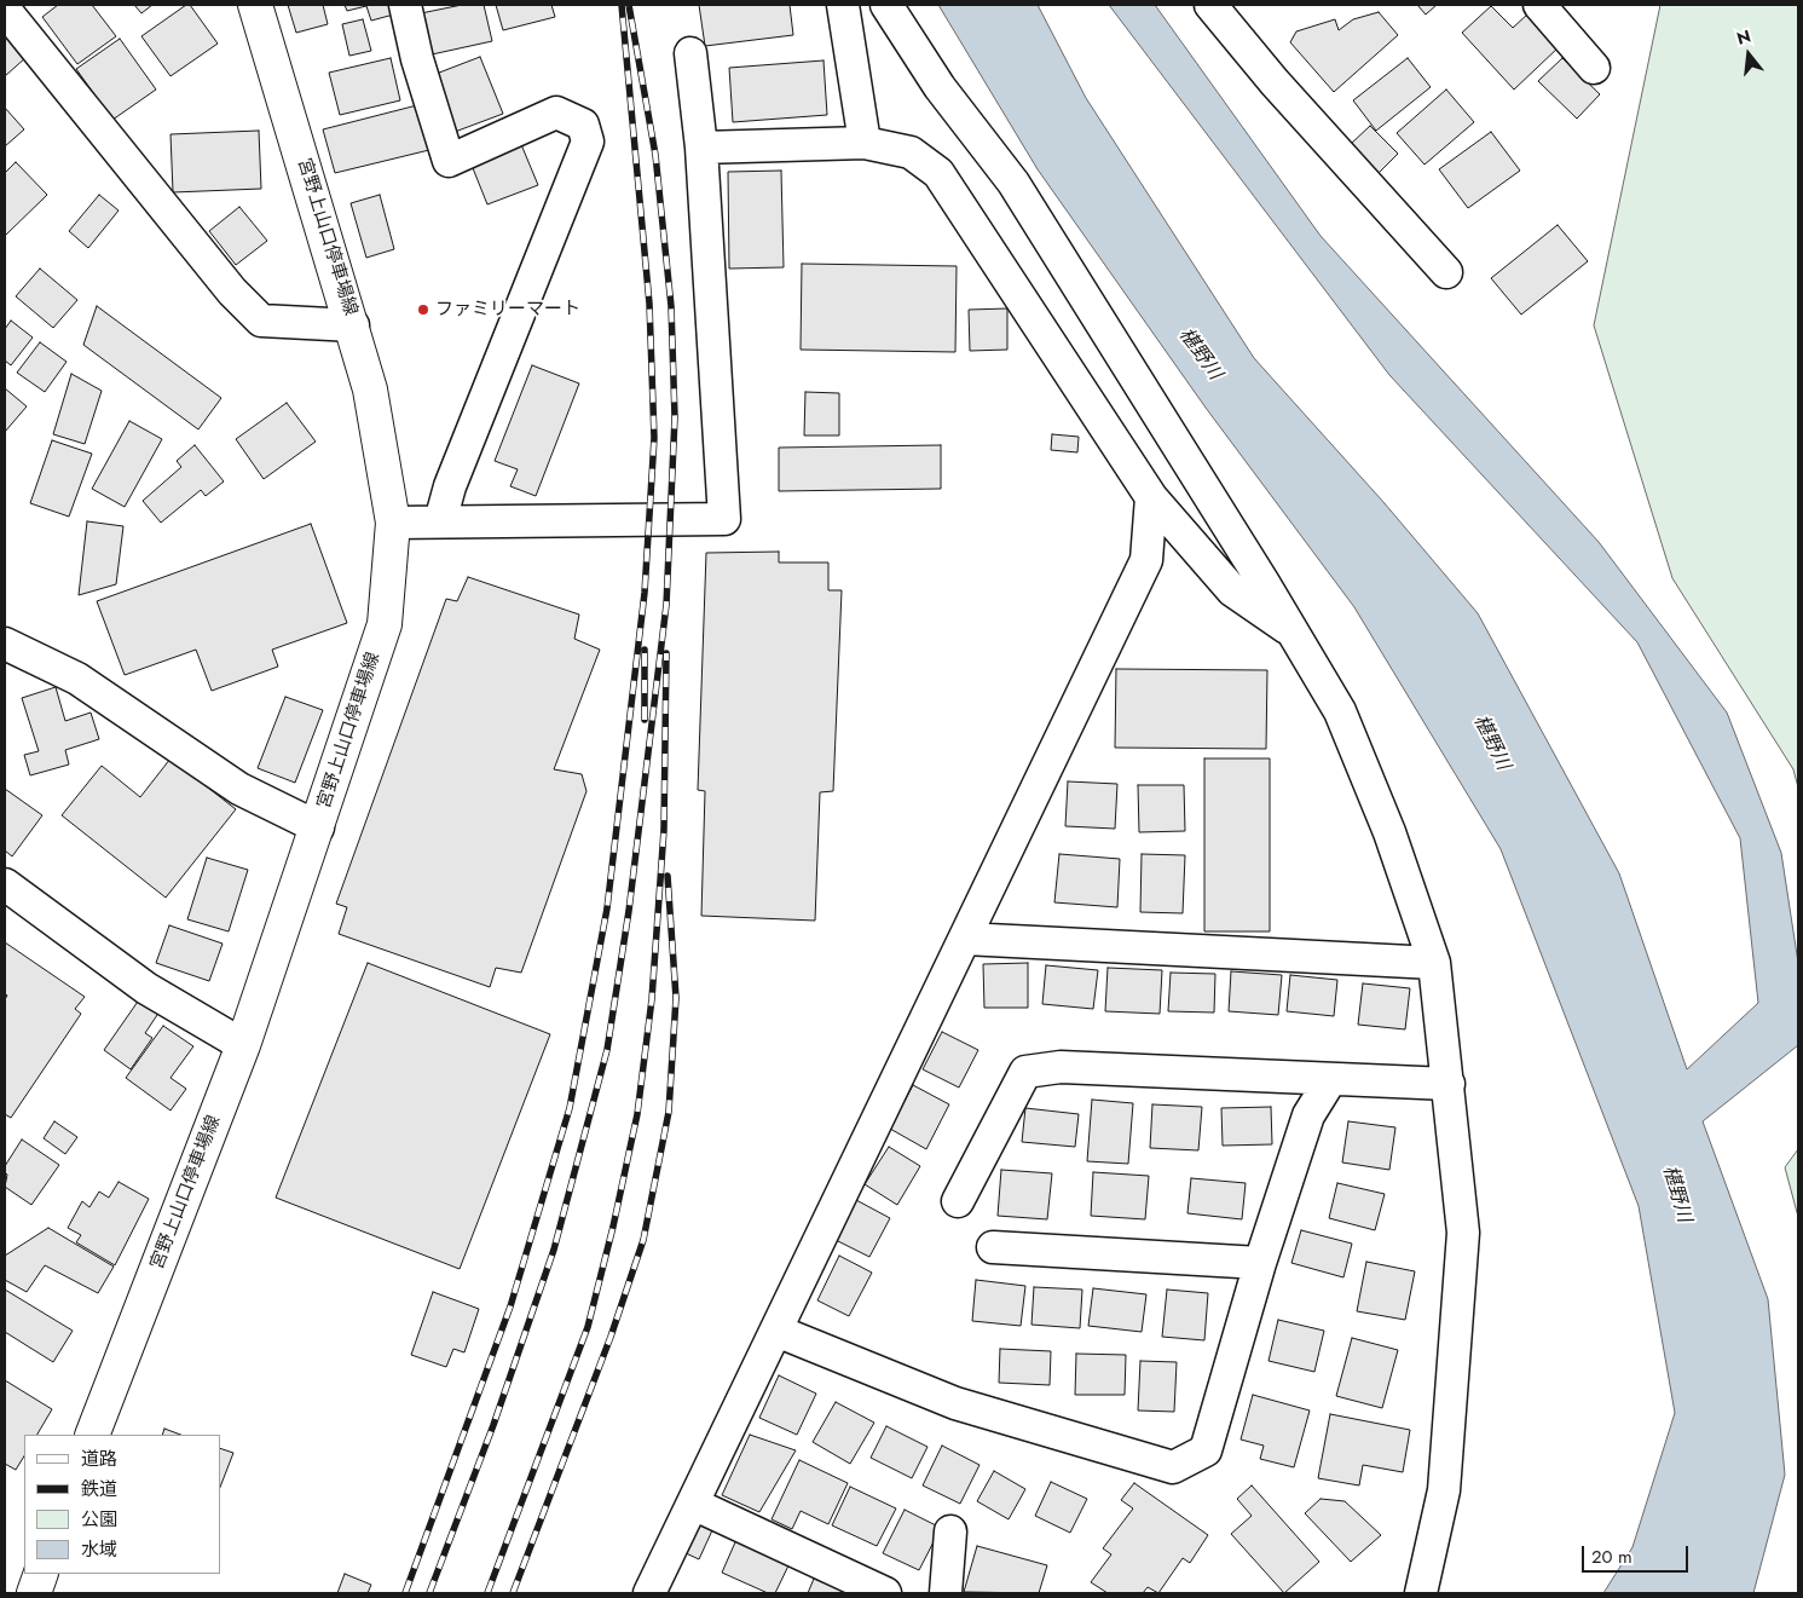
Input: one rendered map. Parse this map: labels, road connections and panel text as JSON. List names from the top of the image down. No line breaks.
{"streets":{"main road":["宮野上山口停車場線"]},"water":["椹野川"],"places":["ファミリーマート"],"legend":["道路","鉄道","公園","水域"],"scale_bar":"20 m","north":"top"}
